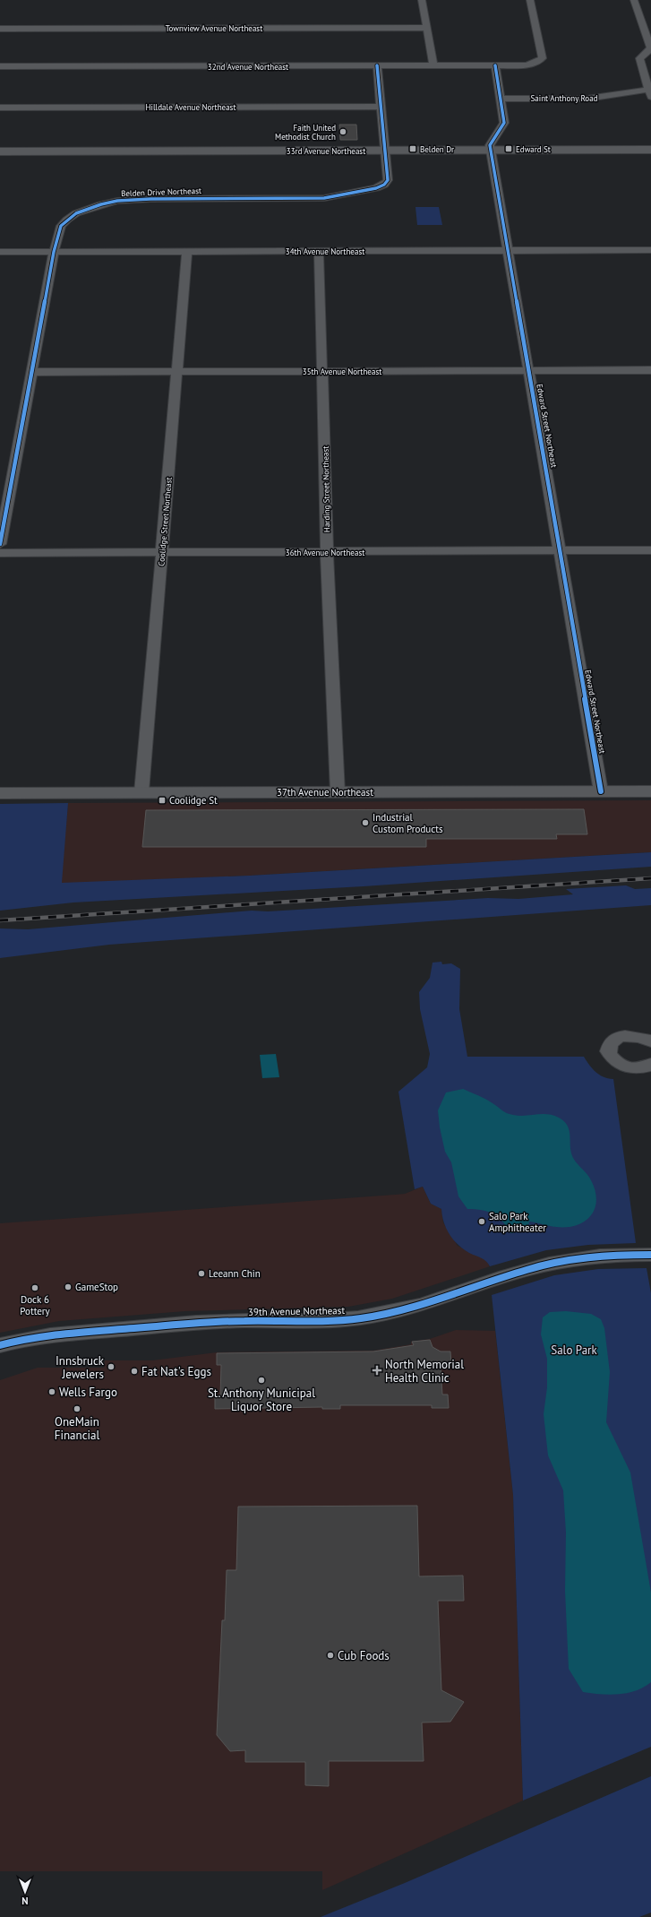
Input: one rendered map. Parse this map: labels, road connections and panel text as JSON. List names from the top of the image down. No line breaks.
{"streets":{"street":["Townview Avenue Northeast","32nd Avenue Northeast","Saint Anthony Road","Hilldale Avenue Northeast","33rd Avenue Northeast","Belden Drive Northeast","34th Avenue Northeast","35th Avenue Northeast","Edward Street Northeast","Harding Street Northeast","Coolidge Street Northeast","36th Avenue Northeast","37th Avenue Northeast","39th Avenue Northeast"]},"crossings":[["32nd Avenue Northeast","Belden Drive Northeast"],["Hilldale Avenue Northeast","Belden Drive Northeast"],["33rd Avenue Northeast","Belden Drive Northeast"],["33rd Avenue Northeast","Edward Street Northeast"],["Belden Drive Northeast","34th Avenue Northeast"],["Belden Drive Northeast","35th Avenue Northeast"],["34th Avenue Northeast","Edward Street Northeast"],["34th Avenue Northeast","Harding Street Northeast"],["34th Avenue Northeast","Coolidge Street Northeast"],["35th Avenue Northeast","Edward Street Northeast"],["35th Avenue Northeast","Harding Street Northeast"],["35th Avenue Northeast","Coolidge Street Northeast"],["Edward Street Northeast","36th Avenue Northeast"],["Edward Street Northeast","37th Avenue Northeast"],["Harding Street Northeast","36th Avenue Northeast"],["Harding Street Northeast","37th Avenue Northeast"],["Coolidge Street Northeast","36th Avenue Northeast"],["Coolidge Street Northeast","37th Avenue Northeast"]],"parks":["Salo Park"],"places":{"other":["Faith United Methodist Church","Industrial Custom Products","Salo Park Amphitheater","Leeann Chin","GameStop","Dock 6 Pottery","Innsbruck Jewelers","Fat Nat's Eggs","St. Anthony Municipal Liquor Store","Wells Fargo","OneMain Financial","Cub Foods"],"transit":["Belden Dr","Edward St","Coolidge St"],"health":["North Memorial Health Clinic"]},"north":"bottom"}
